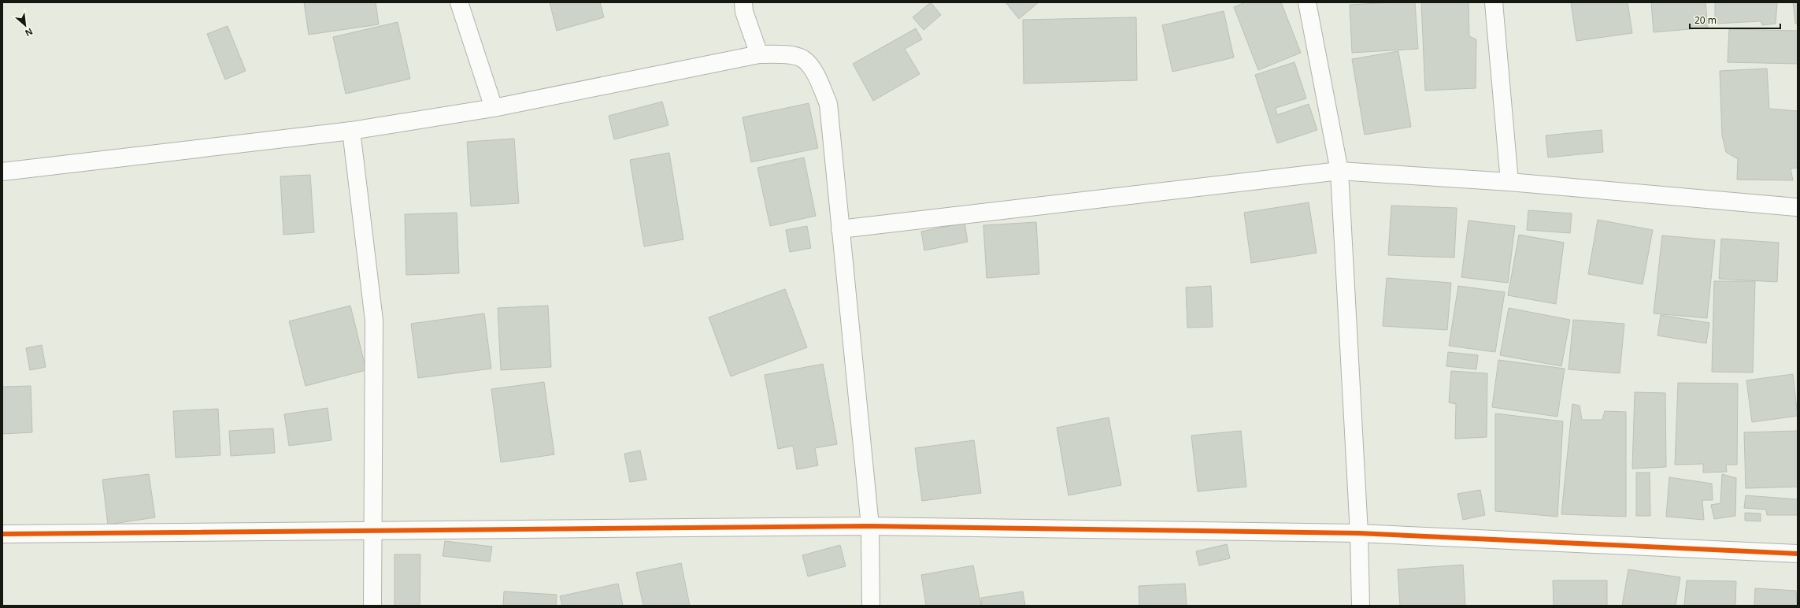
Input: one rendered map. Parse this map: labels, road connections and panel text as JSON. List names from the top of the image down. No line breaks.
{"scale_bar":"20 m","north":"bottom right"}
